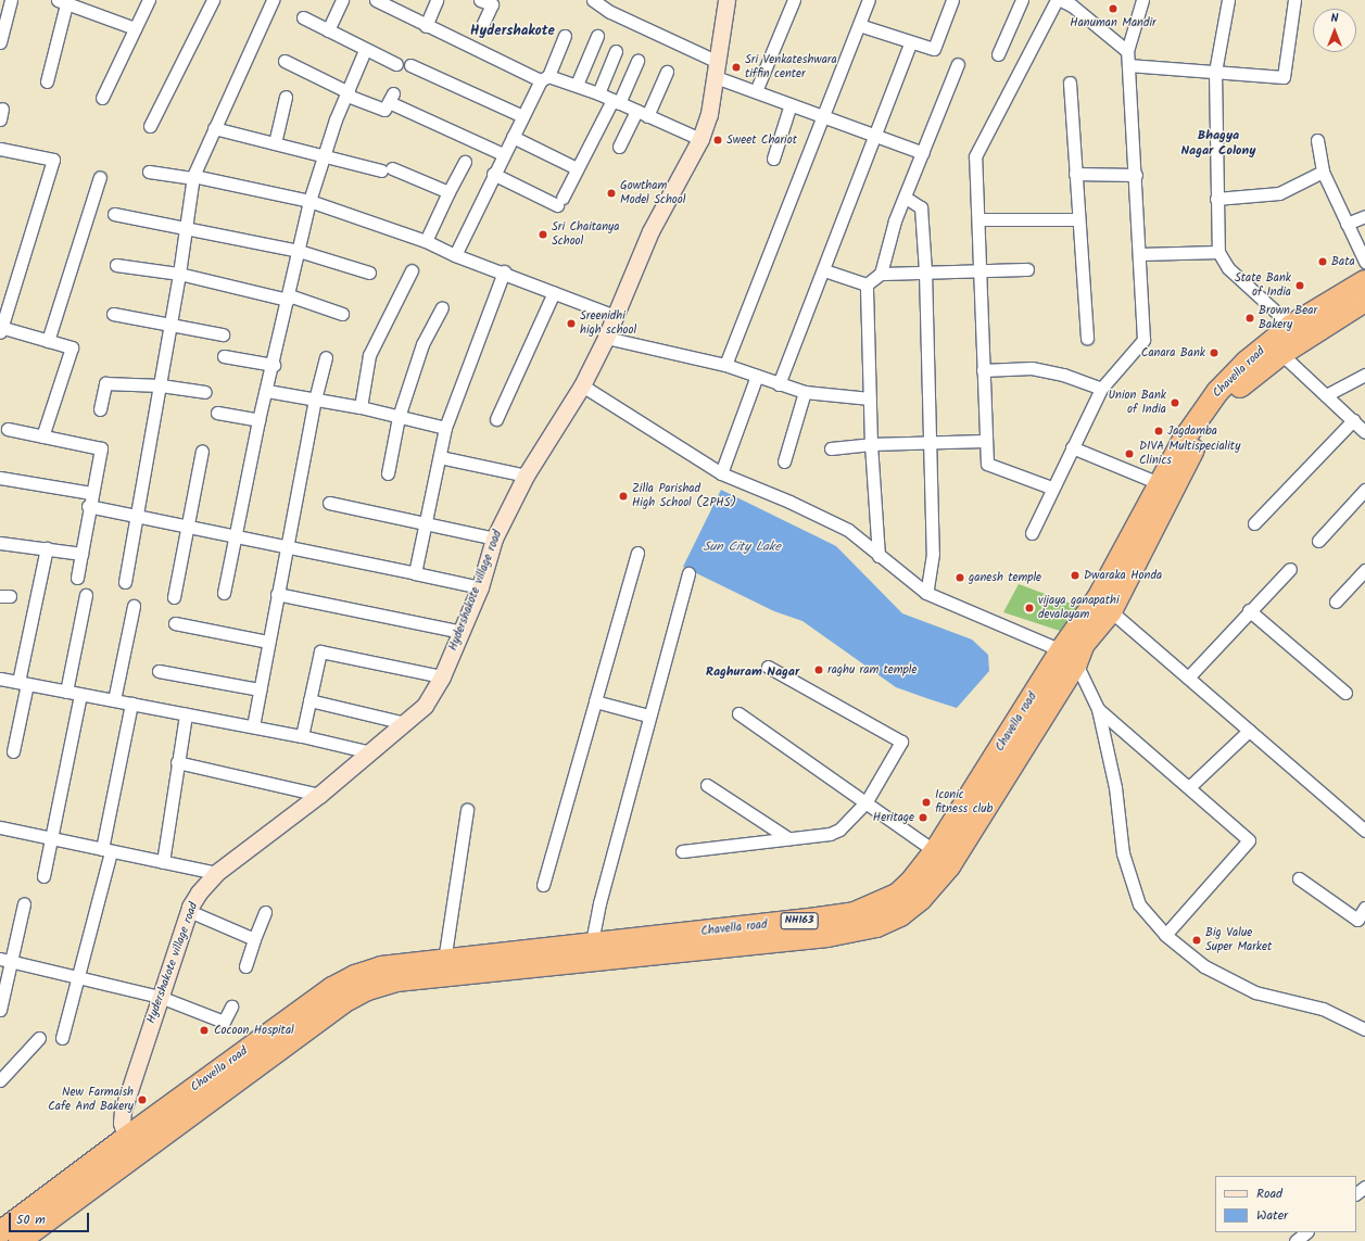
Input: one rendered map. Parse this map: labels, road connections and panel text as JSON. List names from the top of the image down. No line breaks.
{"streets":{"highway":["Chavella road","NH163"],"street":["Hydershakote village road"]},"crossings":[["Chavella road","Hydershakote village road"]],"districts":["Hydershakote","Bhagya Nagar Colony","Raghuram Nagar"],"water":["Sun City Lake"],"places":["Hanuman Mandir","Sri Venkateshwara tiffin center","Sweet Chariot","Gowtham Model School","Sri Chaitanya School","Bata","State Bank of India","Brown Bear Bakery","Sreenidhi high school","Canara Bank","Union Bank of India","Jagdamba","DIVA Multispeciality Clinics","Zilla Parishad High School (ZPHS)","Dwaraka Honda","ganesh temple","vijaya ganapathi devalayam","raghu ram temple","Iconic fitness club","Heritage","Big Value Super Market","Cocoon Hospital","New Farmaish Cafe And Bakery"],"legend":["Road","Water"],"scale_bar":"50 m","north":"top"}
